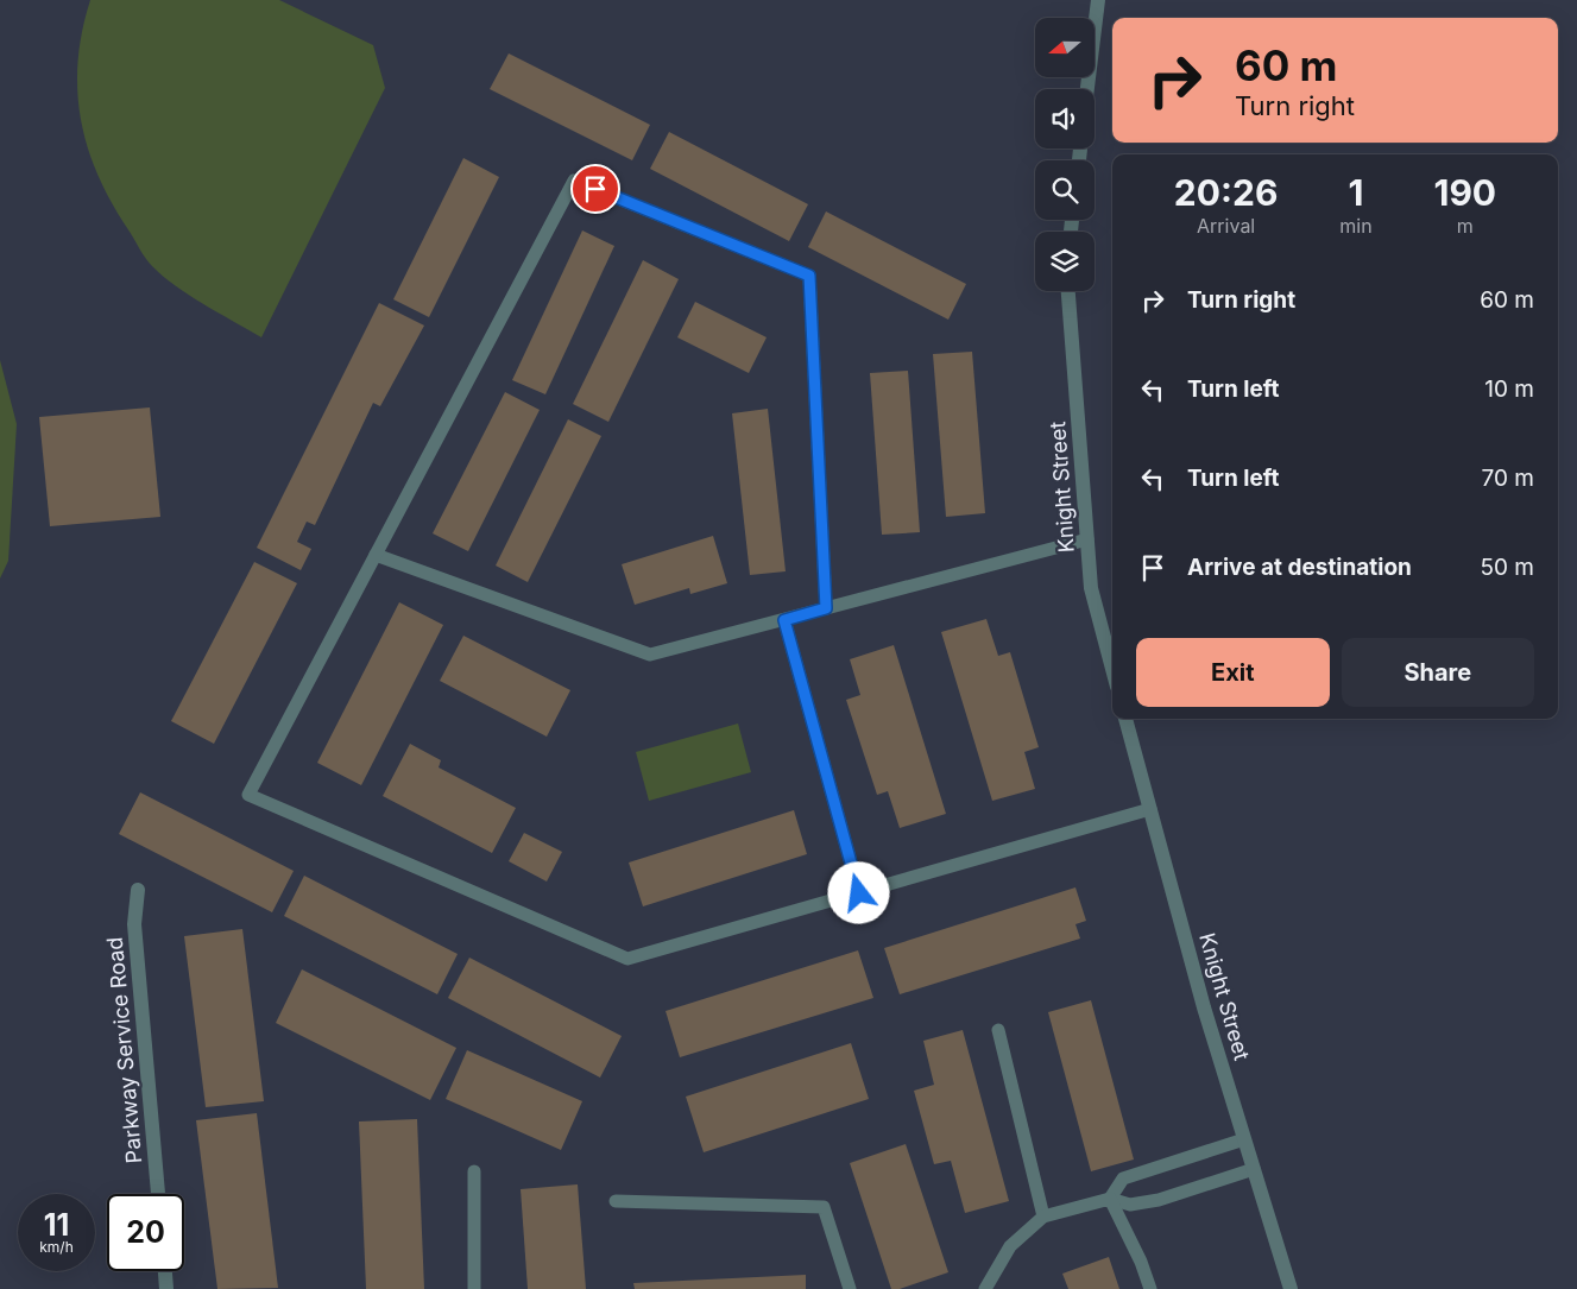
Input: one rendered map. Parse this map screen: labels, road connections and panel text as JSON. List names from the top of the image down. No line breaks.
{"streets":{"street":["Knight Street","Parkway Service Road"]},"north":"left","page":{"turn":["60 m","Turn right"],"eta":["20:26","Arrival","1","min","190","m"],"list":[{"name":"Turn right","value":"60 m"},{"name":"Turn left","value":"10 m"},{"name":"Turn left","value":"70 m"},{"name":"Arrive at destination","value":"50 m"}],"buttons":["Exit","Share"],"speed":"11 km/h","limit":"20"}}
